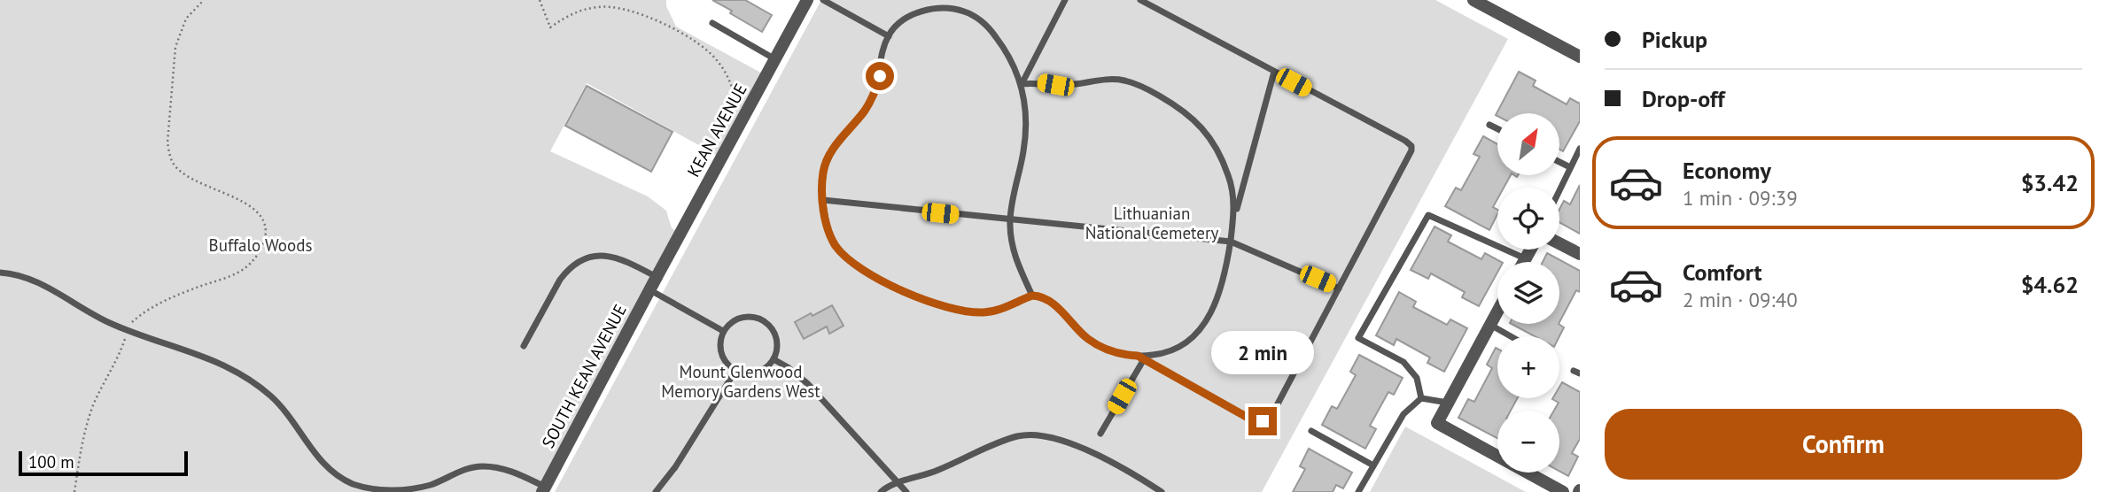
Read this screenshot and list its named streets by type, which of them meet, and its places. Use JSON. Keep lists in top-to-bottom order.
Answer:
{
  "streets": {
    "street": ["KEAN AVENUE", "SOUTH KEAN AVENUE"]
  },
  "crossings": [
    ["KEAN AVENUE", "SOUTH KEAN AVENUE"]
  ],
  "parks": ["Lithuanian National Cemetery", "Buffalo Woods", "Mount Glenwood Memory Gardens West"],
  "scale_bar": "100 m",
  "north": "top right",
  "page": {
    "banner": ["Pickup", "Drop-off"],
    "map_buttons": ["+", "−"],
    "list": [
      {
        "name": "Economy",
        "note": "1 min · 09:39",
        "value": "$3.42"
      },
      {
        "name": "Comfort",
        "note": "2 min · 09:40",
        "value": "$4.62"
      }
    ],
    "bubble": "2 min",
    "buttons": "Confirm",
    "scale": "100 m"
  }
}
